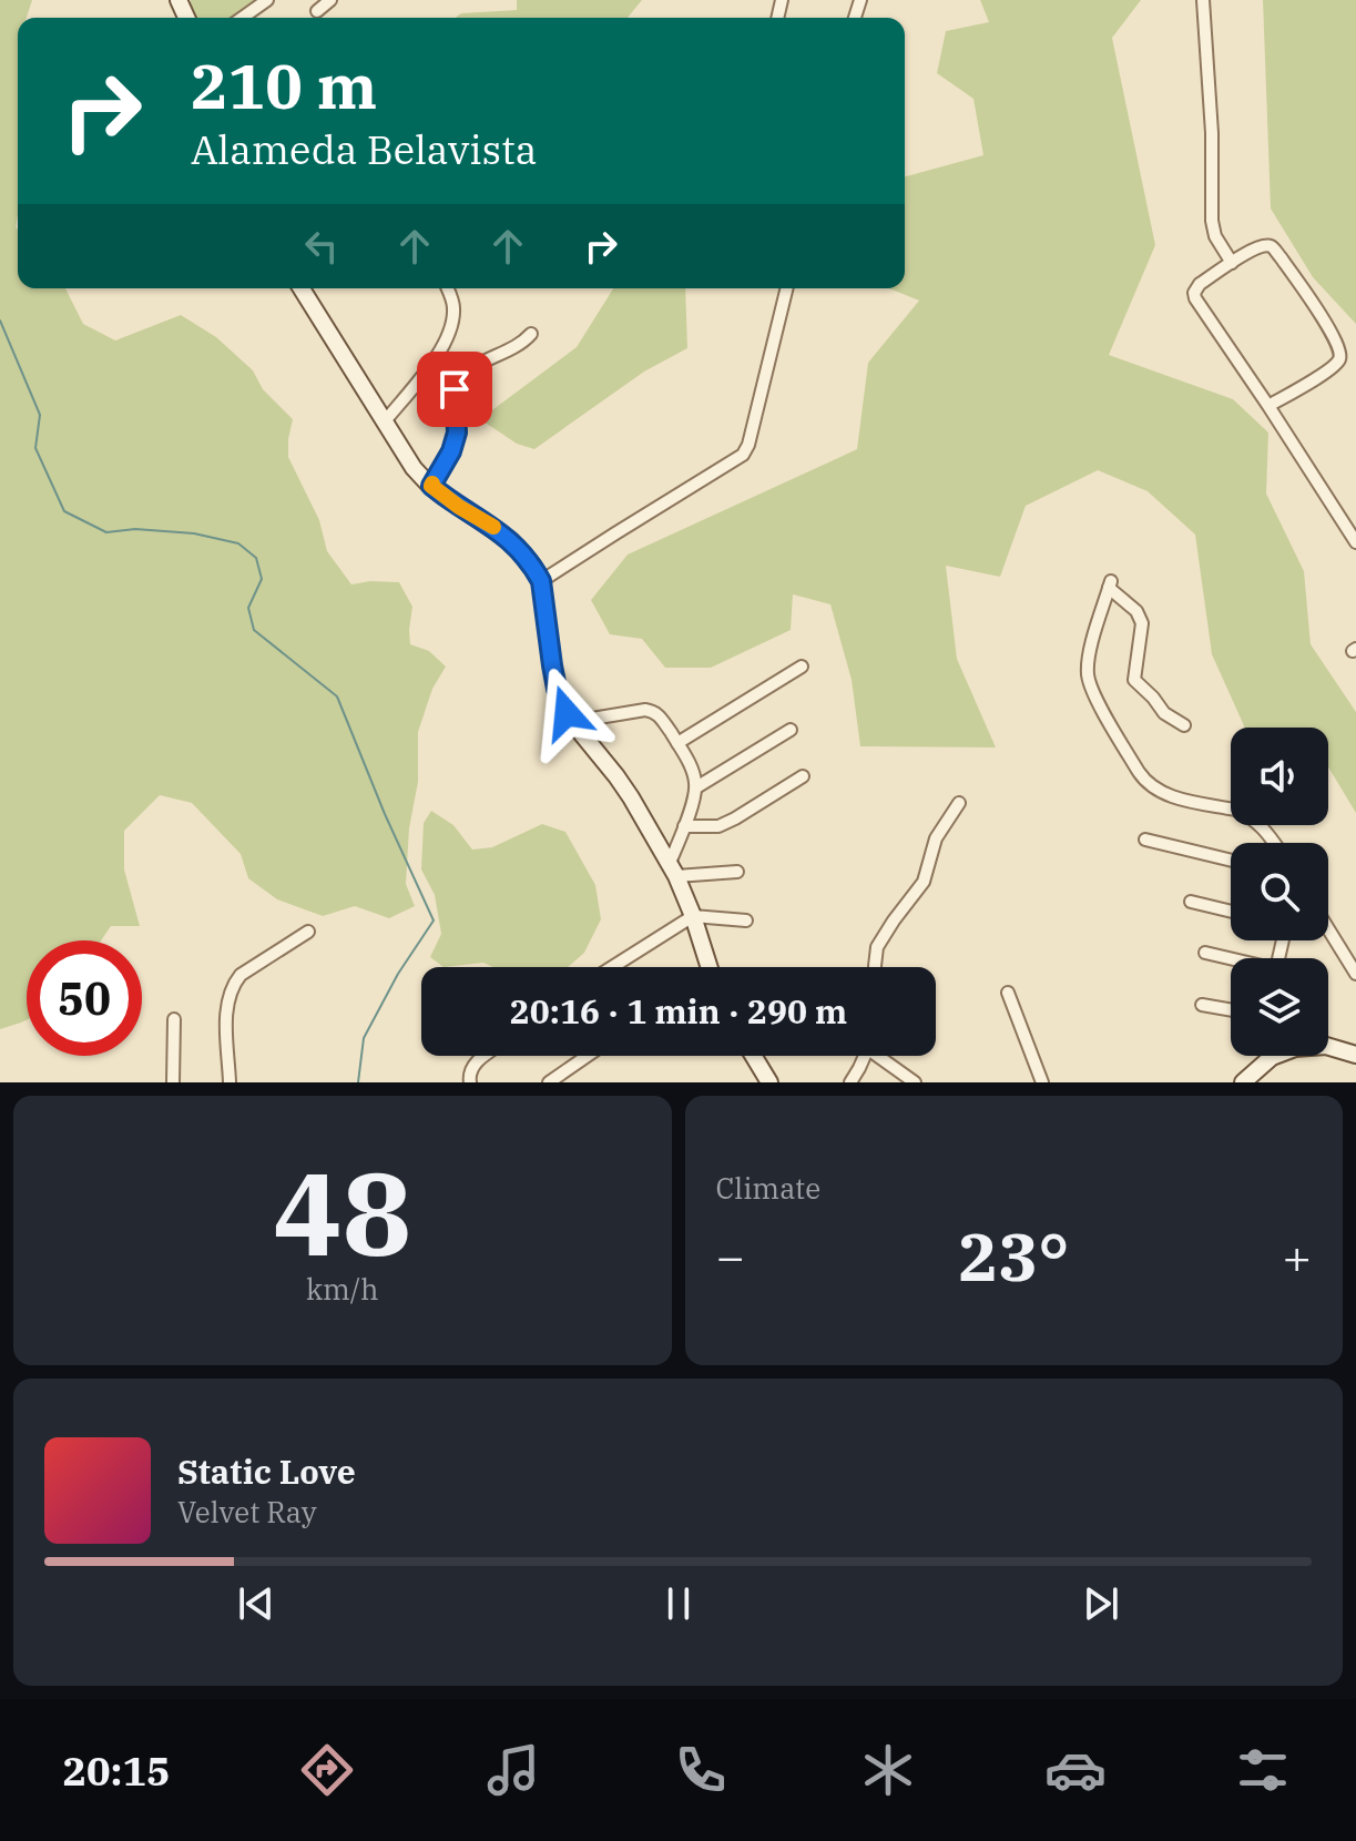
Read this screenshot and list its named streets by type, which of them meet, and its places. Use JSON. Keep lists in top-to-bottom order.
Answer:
{
  "page": {
    "turn": ["210 m", "Alameda Belavista"],
    "limit": "50",
    "trip": "20:16 · 1 min · 290 m",
    "tile": [
      ["48", "km/h"],
      "Climate"
    ],
    "heat": ["−", "23°", "+"],
    "song": ["Static Love", "Velvet Ray"],
    "tabs": "20:15"
  }
}
